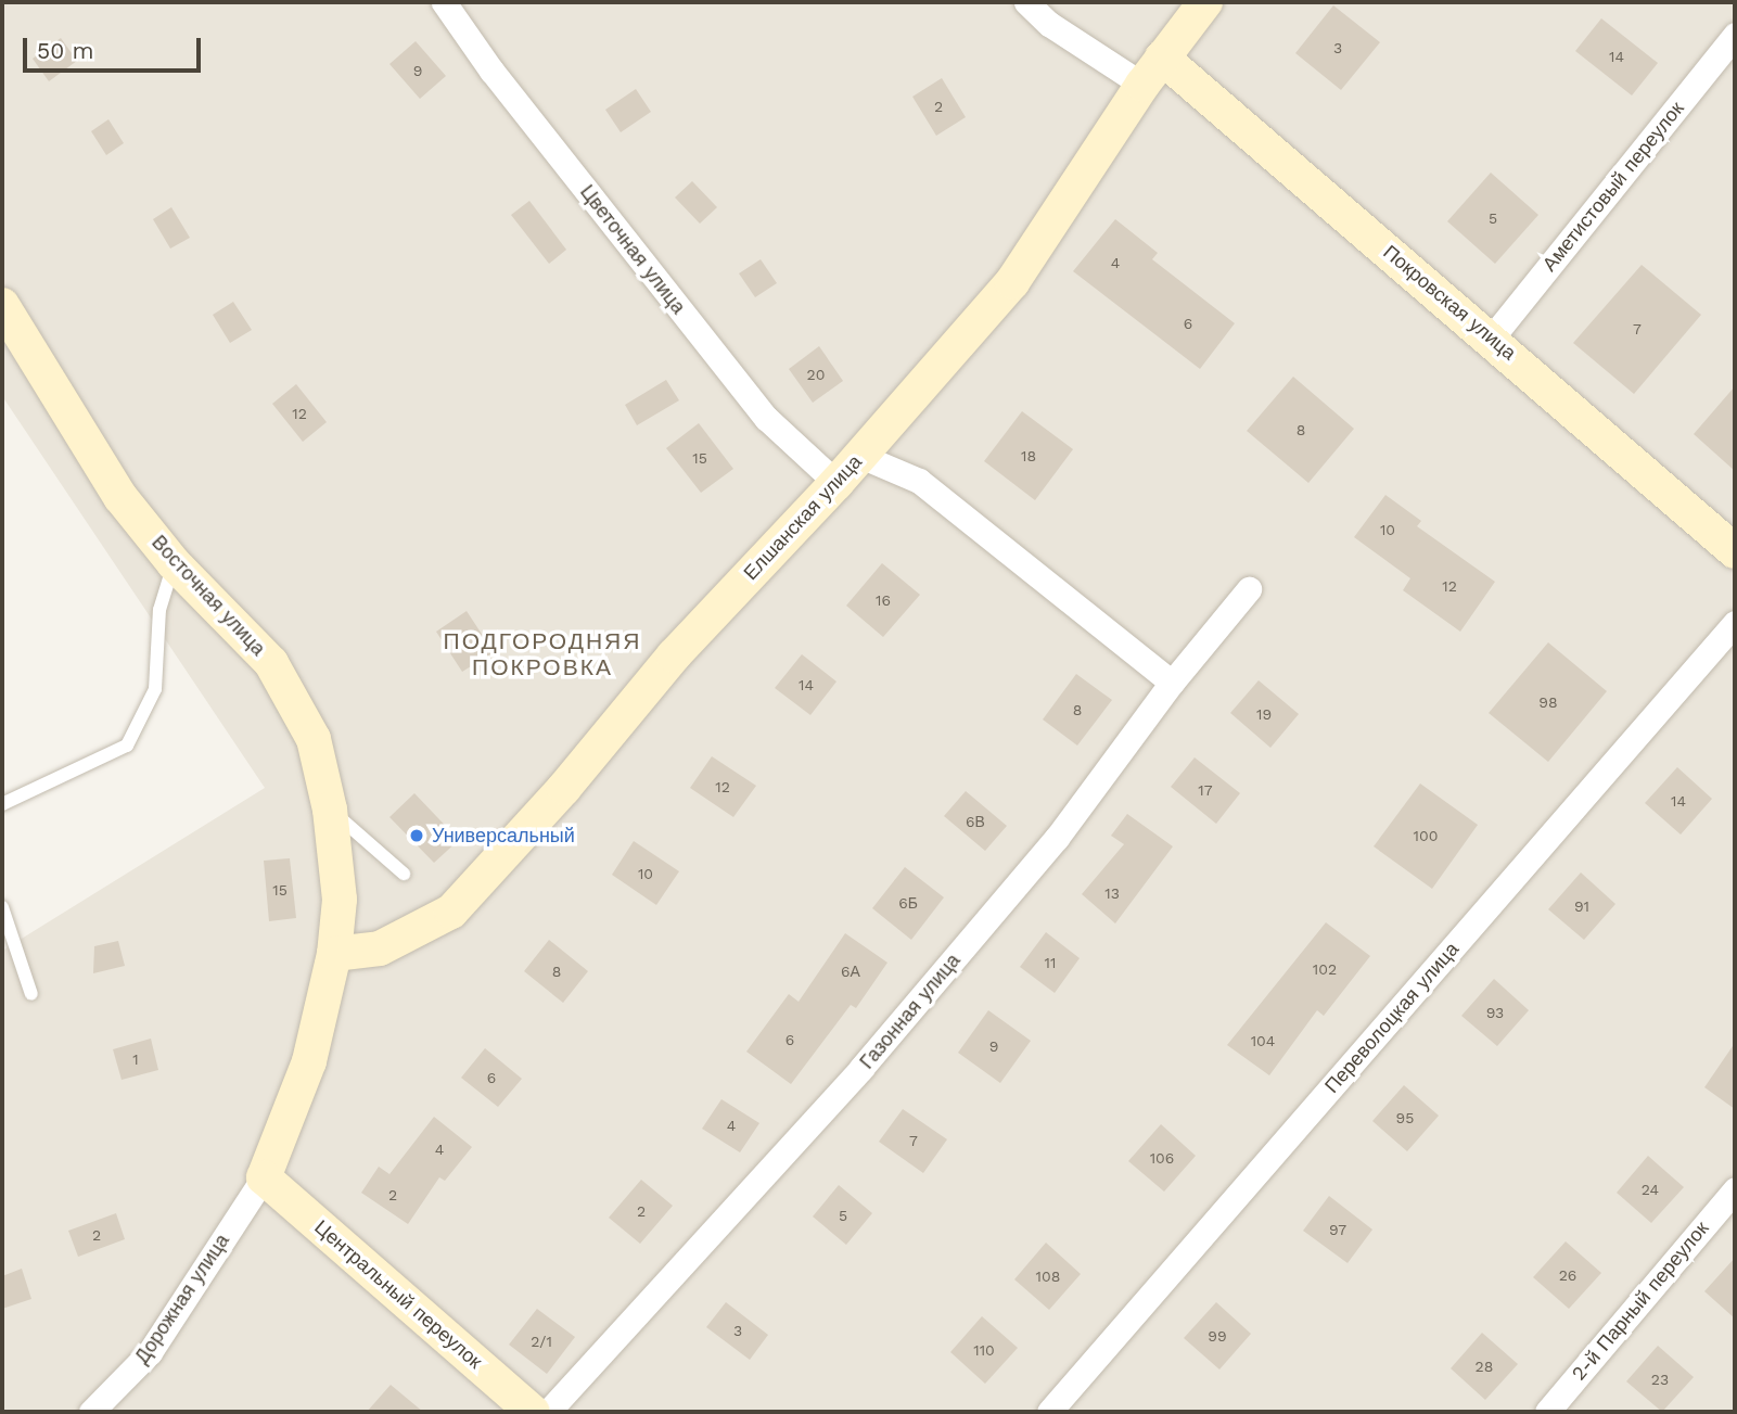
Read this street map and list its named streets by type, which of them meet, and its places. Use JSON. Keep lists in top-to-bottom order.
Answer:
{
  "streets": {
    "street": [
      "Аметистовый переулок",
      "Цветочная улица",
      "Покровская улица",
      "Елшанская улица",
      "Восточная улица",
      "Газонная улица",
      "Переволоцкая улица",
      "Центральный переулок",
      "Дорожная улица",
      "2-й Парный переулок"
    ]
  },
  "crossings": [
    ["Аметистовый переулок", "Покровская улица"],
    ["Цветочная улица", "Елшанская улица"],
    ["Покровская улица", "Елшанская улица"],
    ["Елшанская улица", "Восточная улица"],
    ["Восточная улица", "Центральный переулок"],
    ["Восточная улица", "Дорожная улица"],
    ["Центральный переулок", "Дорожная улица"]
  ],
  "districts": ["ПОДГОРОДНЯЯ ПОКРОВКА"],
  "places": ["Универсальный"],
  "house_numbers": [
    "3",
    "14",
    "9",
    "2",
    "5",
    "4",
    "6",
    "7",
    "20",
    "12",
    "8",
    "18",
    "15",
    "10",
    "12",
    "16",
    "14",
    "98",
    "8",
    "19",
    "12",
    "17",
    "14",
    "6В",
    "100",
    "10",
    "15",
    "13",
    "6Б",
    "91",
    "11",
    "102",
    "8",
    "6А",
    "93",
    "6",
    "104",
    "9",
    "1",
    "6",
    "95",
    "4",
    "7",
    "4",
    "106",
    "24",
    "2",
    "2",
    "5",
    "97",
    "2",
    "26",
    "108",
    "3",
    "99",
    "2/1",
    "110",
    "28",
    "23"
  ],
  "scale_bar": "50 m"
}
